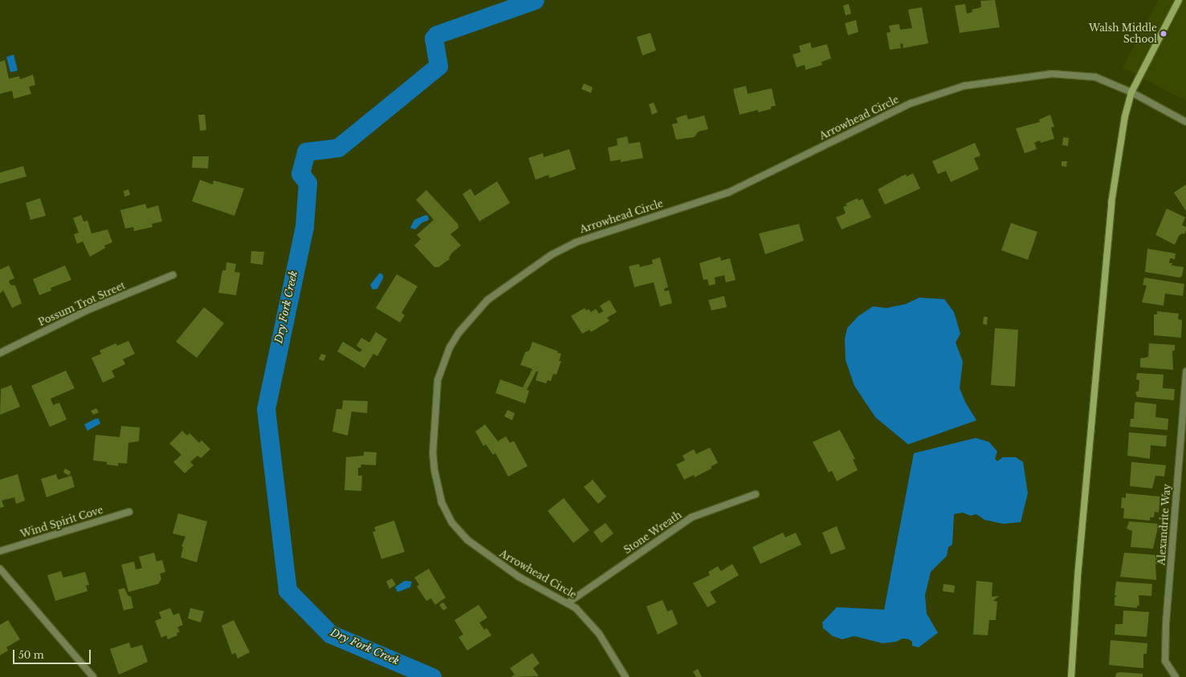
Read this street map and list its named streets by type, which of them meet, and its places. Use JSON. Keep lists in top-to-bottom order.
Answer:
{
  "streets": {
    "street": [
      "Arrowhead Circle",
      "Possum Trot Street",
      "Wind Spirit Cove",
      "Alexandrite Way",
      "Stone Wreath"
    ]
  },
  "crossings": [
    ["Arrowhead Circle", "Stone Wreath"]
  ],
  "water": ["Dry Fork Creek"],
  "places": ["Walsh Middle School"],
  "scale_bar": "50 m"
}
